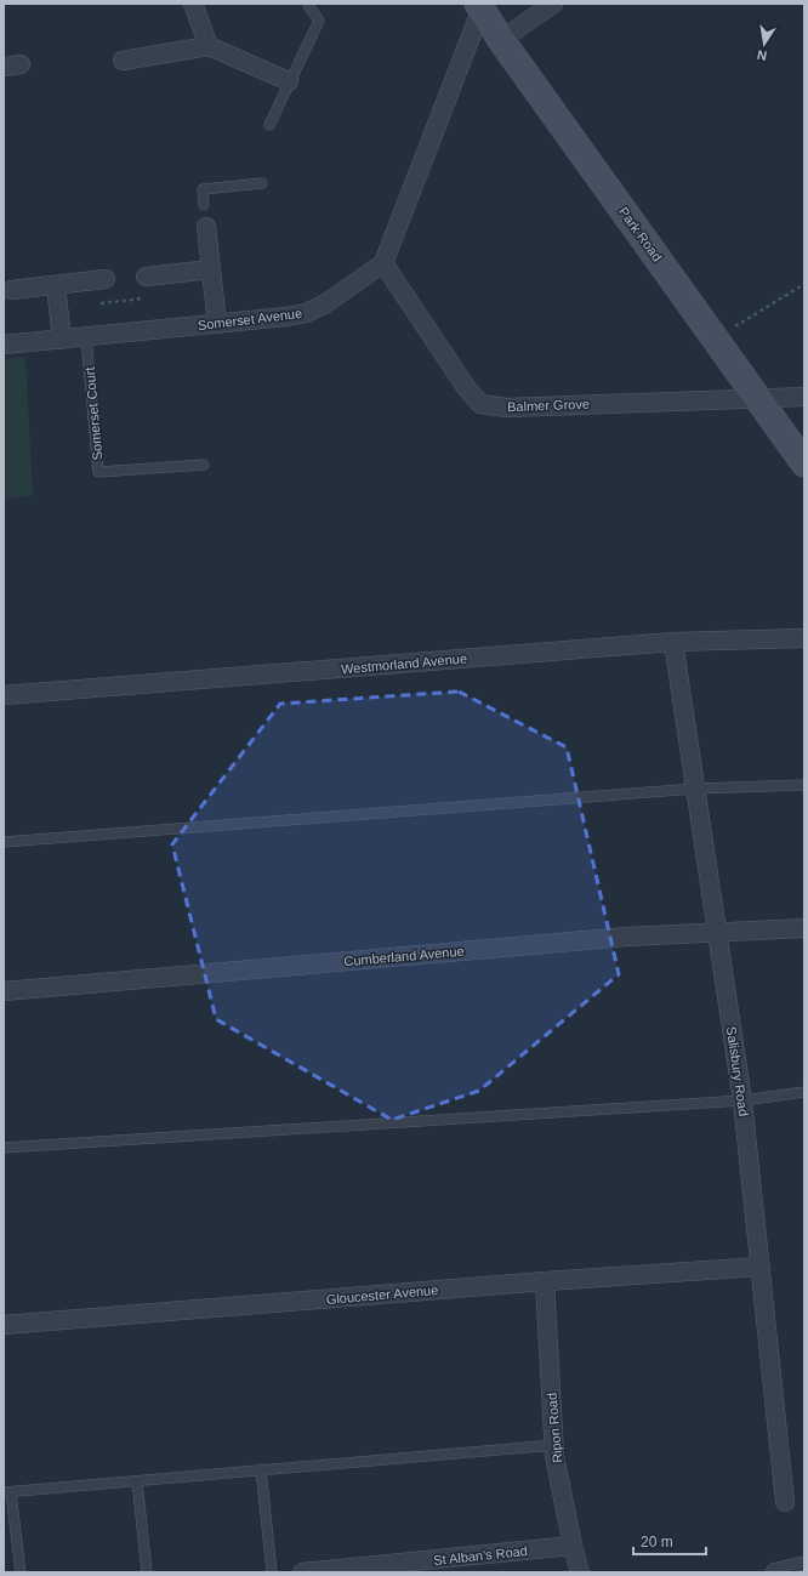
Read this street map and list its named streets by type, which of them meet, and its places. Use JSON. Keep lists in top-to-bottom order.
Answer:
{
  "streets": {
    "main road": ["Park Road"],
    "street": [
      "Somerset Avenue",
      "Balmer Grove",
      "Westmorland Avenue",
      "Cumberland Avenue",
      "Salisbury Road",
      "Gloucester Avenue",
      "Ripon Road",
      "St Alban's Road"
    ],
    "lane": ["Somerset Court"]
  },
  "crossings": [
    ["Park Road", "Balmer Grove"],
    ["Somerset Avenue", "Balmer Grove"],
    ["Somerset Avenue", "Somerset Court"],
    ["Westmorland Avenue", "Salisbury Road"],
    ["Cumberland Avenue", "Salisbury Road"],
    ["Salisbury Road", "Gloucester Avenue"],
    ["Gloucester Avenue", "Ripon Road"],
    ["Ripon Road", "St Alban's Road"]
  ],
  "scale_bar": "20 m",
  "north": "bottom"
}
